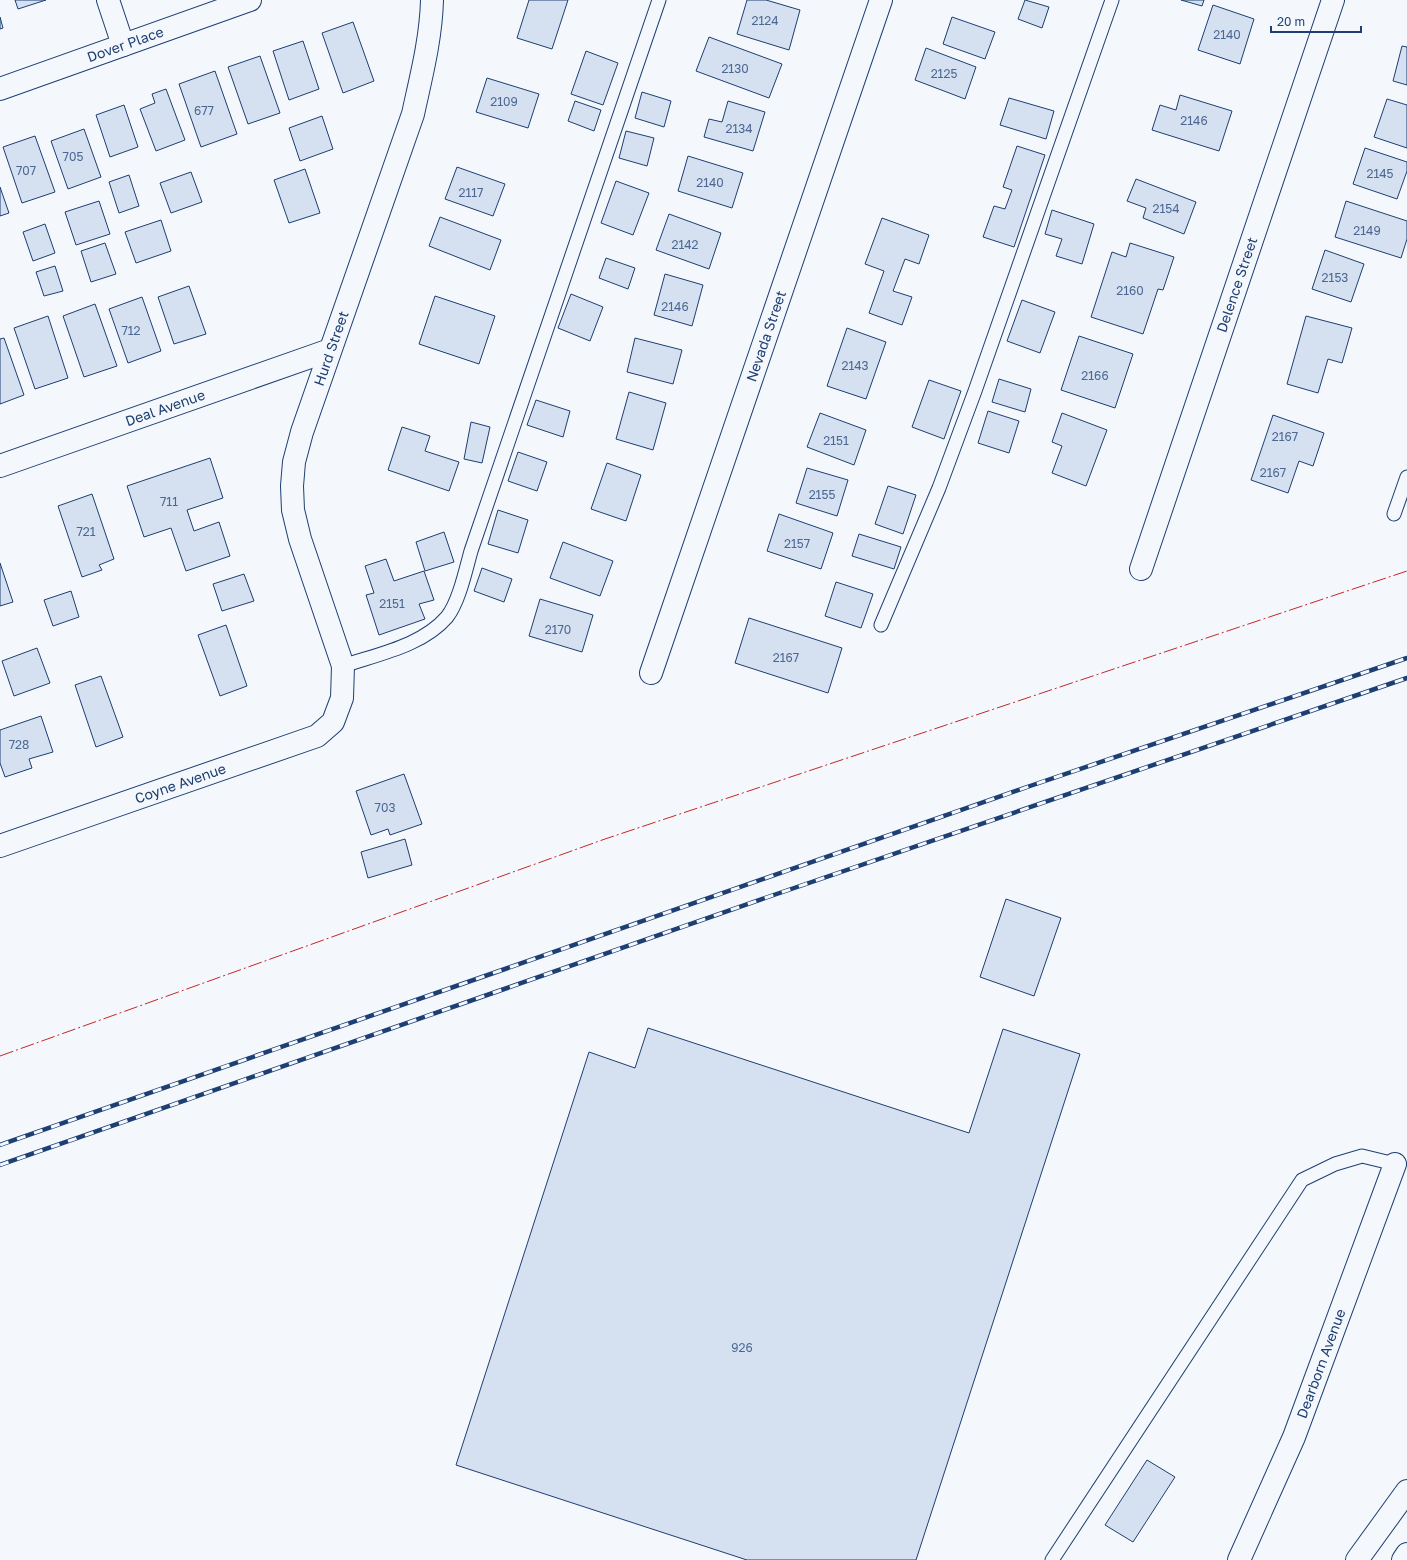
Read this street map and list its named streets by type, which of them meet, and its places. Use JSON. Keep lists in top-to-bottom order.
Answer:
{
  "streets": {
    "main road": [
      "Dover Place",
      "Delence Street",
      "Nevada Street",
      "Hurd Street",
      "Deal Avenue",
      "Coyne Avenue",
      "Dearborn Avenue"
    ]
  },
  "crossings": [
    ["Hurd Street", "Deal Avenue"],
    ["Hurd Street", "Coyne Avenue"]
  ],
  "house_numbers": [
    "2124",
    "2140",
    "2130",
    "2125",
    "2109",
    "677",
    "2146",
    "2134",
    "705",
    "707",
    "2145",
    "2140",
    "2117",
    "2154",
    "2149",
    "2142",
    "2153",
    "2160",
    "2146",
    "712",
    "2143",
    "2166",
    "2167",
    "2151",
    "2167",
    "2155",
    "711",
    "721",
    "2157",
    "2151",
    "2170",
    "2167",
    "728",
    "703",
    "926"
  ],
  "scale_bar": "20 m"
}
